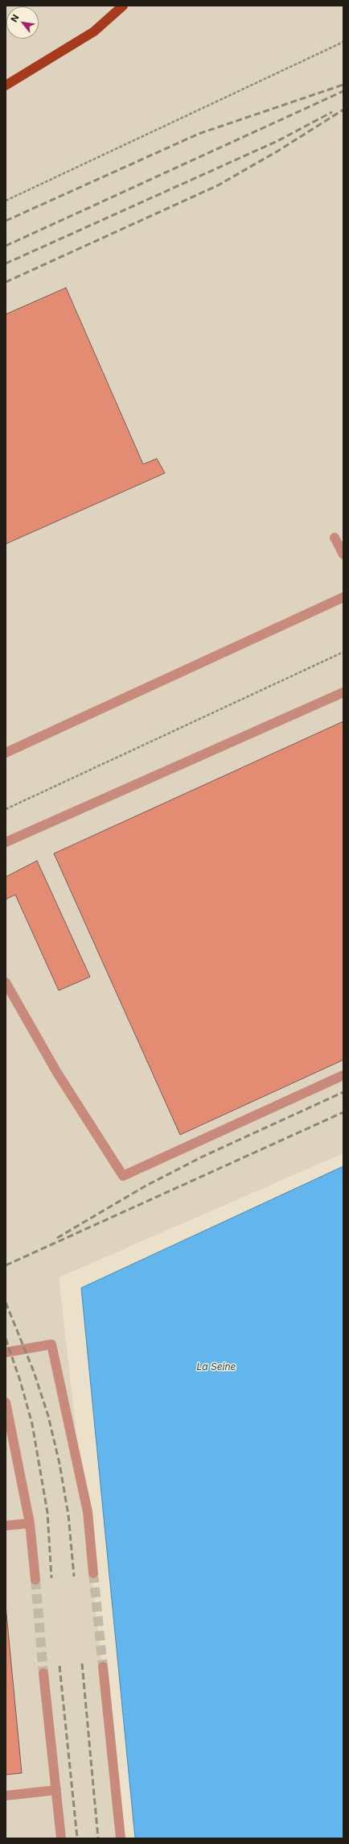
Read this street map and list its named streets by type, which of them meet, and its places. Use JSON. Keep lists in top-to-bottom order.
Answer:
{
  "water": ["La Seine"],
  "north": "top left"
}
